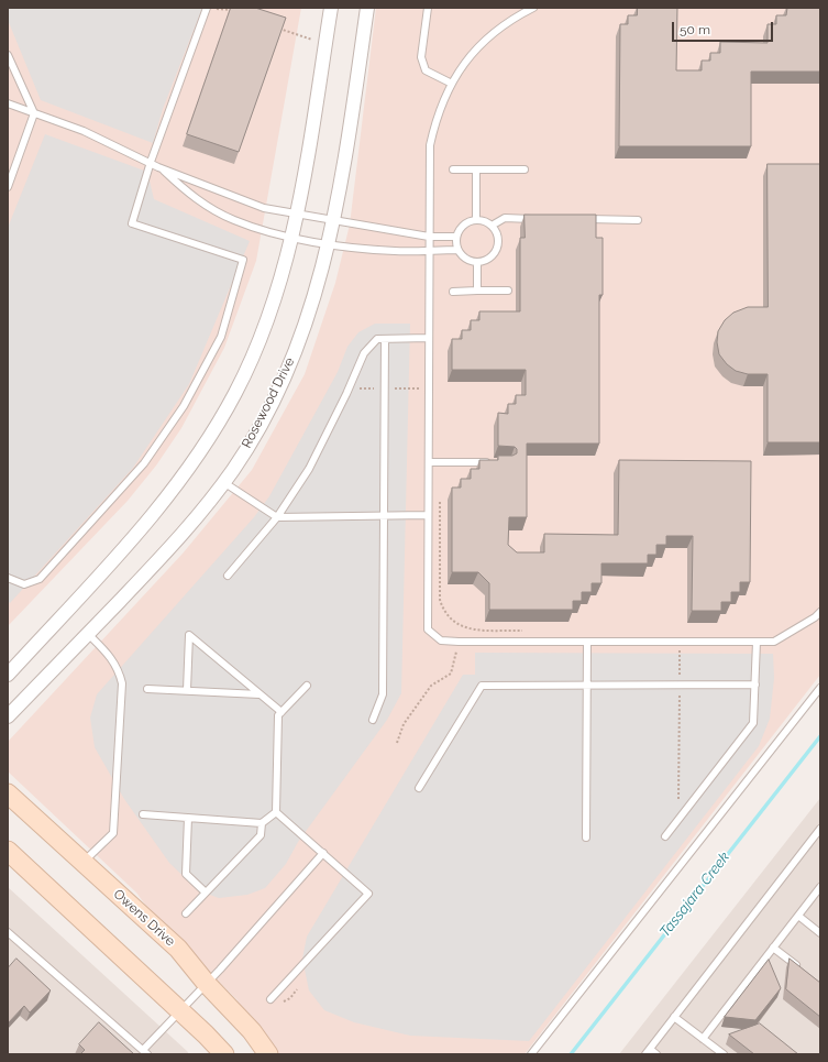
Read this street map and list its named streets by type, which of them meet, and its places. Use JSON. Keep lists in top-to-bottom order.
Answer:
{
  "streets": {
    "street": ["Rosewood Drive", "Owens Drive"]
  },
  "water": ["Tassajara Creek"],
  "scale_bar": "50 m"
}
